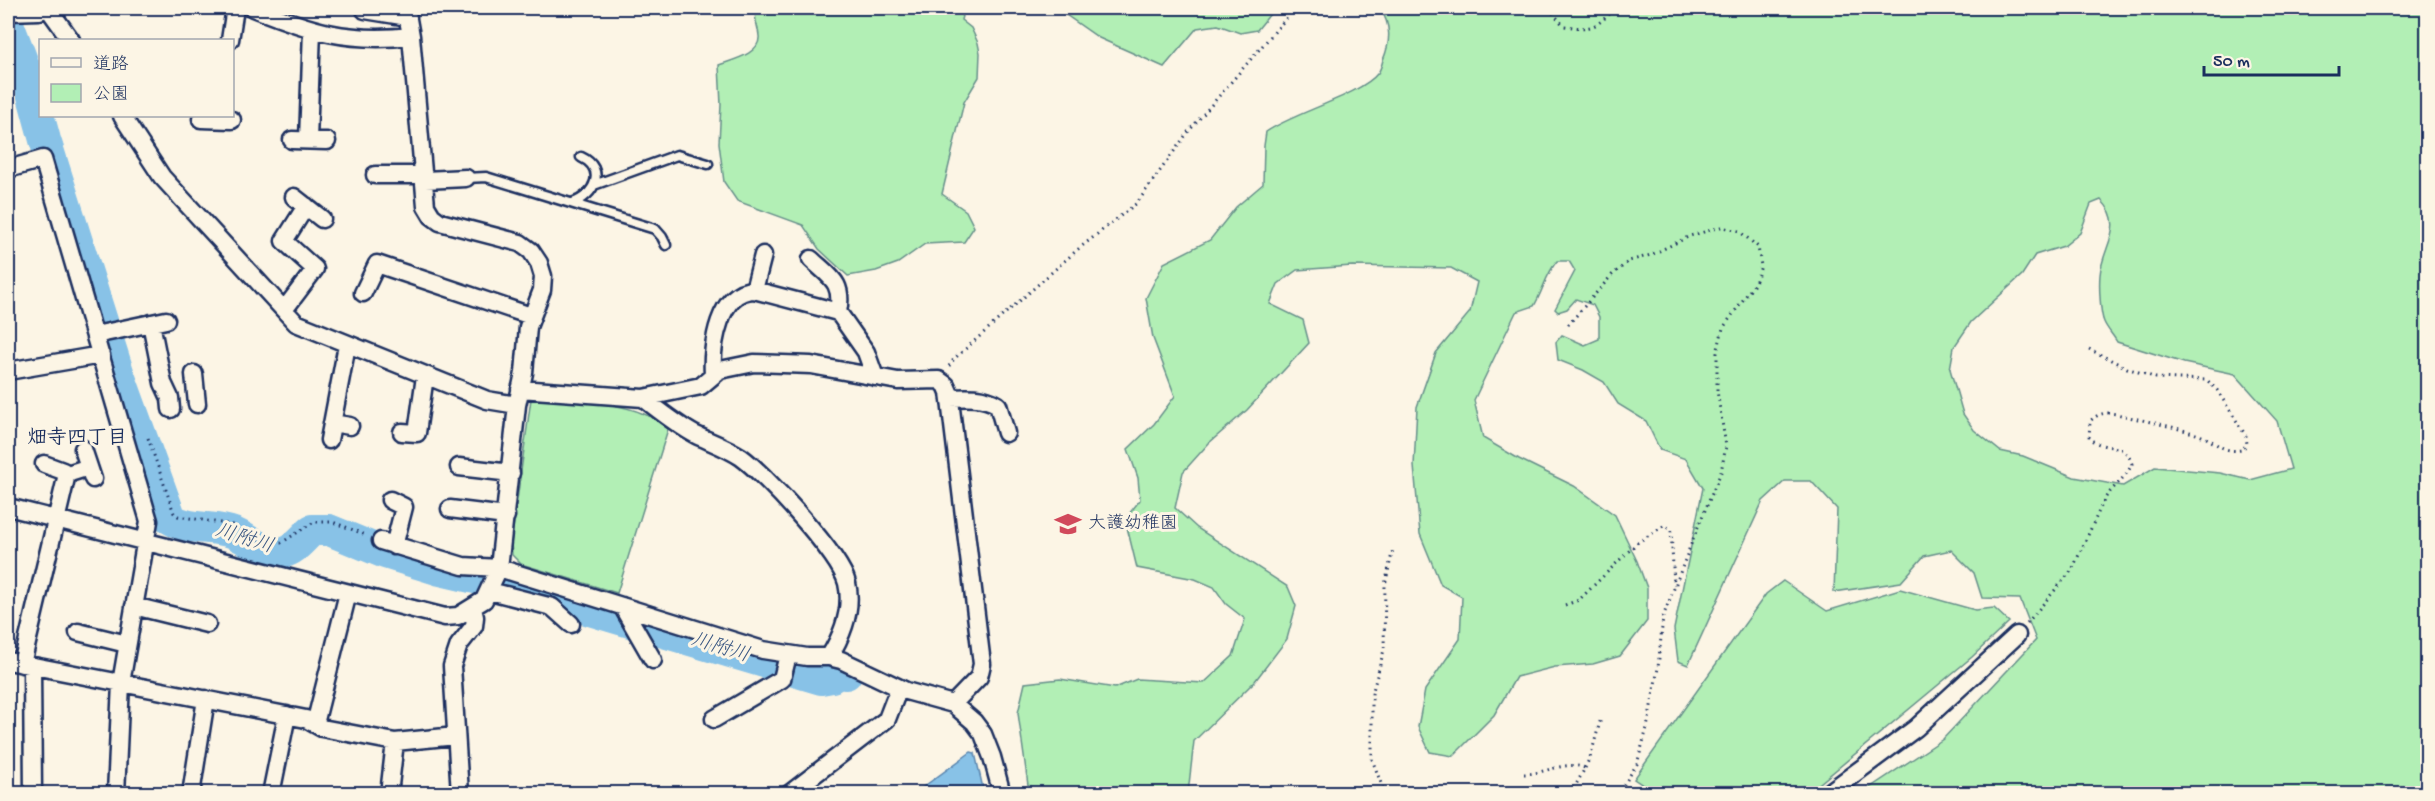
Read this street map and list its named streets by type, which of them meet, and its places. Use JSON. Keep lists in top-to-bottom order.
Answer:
{
  "districts": ["畑寺四丁目"],
  "water": ["川附川"],
  "places": {
    "school or university": ["大護幼稚園"]
  },
  "legend": ["道路", "公園"],
  "scale_bar": "50 m"
}
